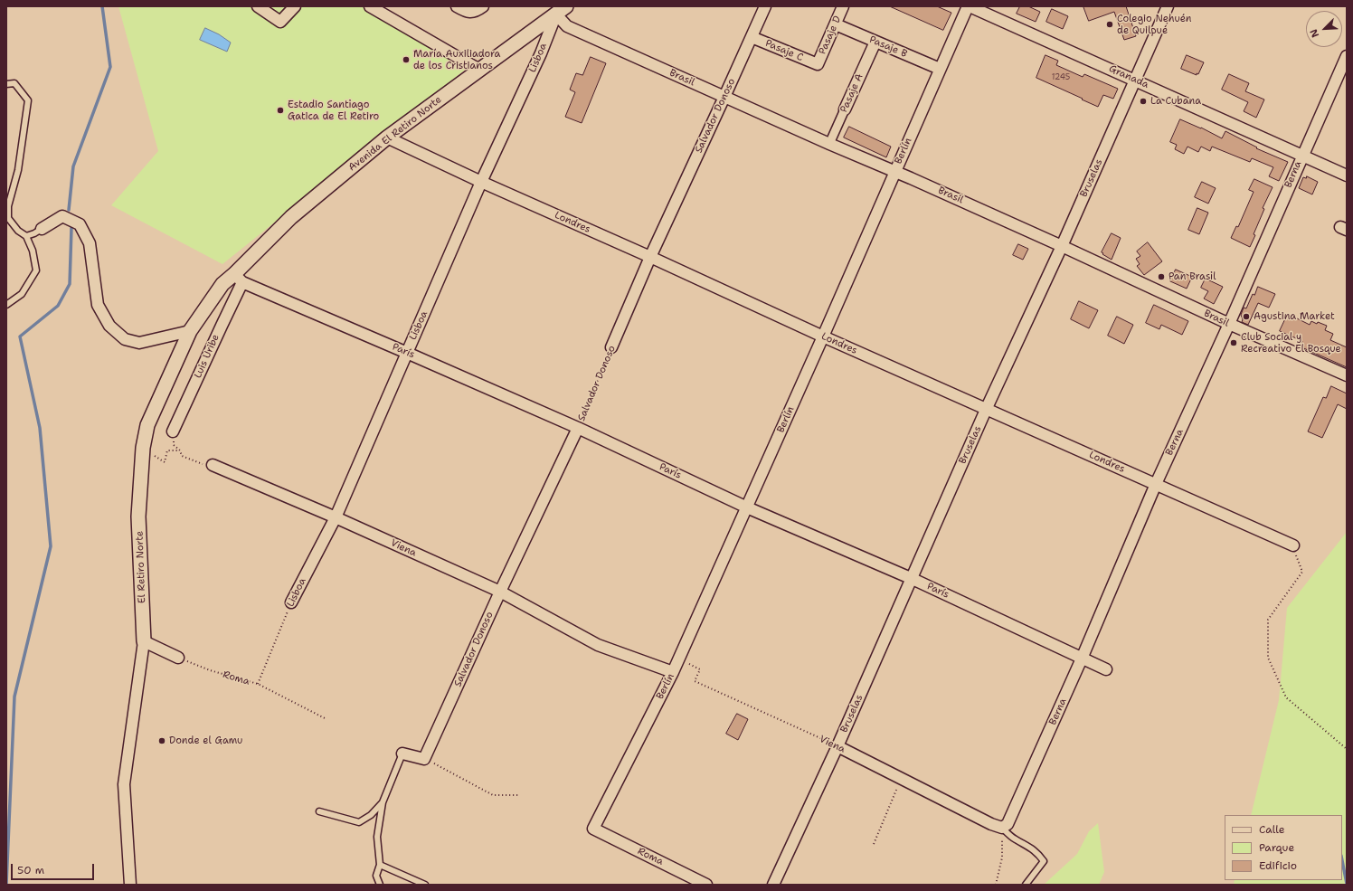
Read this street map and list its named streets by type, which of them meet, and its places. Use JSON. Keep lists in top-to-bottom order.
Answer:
{
  "streets": {
    "street": [
      "Pasaje D",
      "Pasaje B",
      "Pasaje C",
      "Lisboa",
      "Granada",
      "Brasil",
      "Pasaje A",
      "Salvador Donoso",
      "Avenida El Retiro Norte",
      "Berlín",
      "Berna",
      "Bruselas",
      "Londres",
      "París",
      "Luis Uribe",
      "Viena",
      "El Retiro Norte",
      "Roma"
    ]
  },
  "crossings": [
    ["Pasaje D", "Pasaje B"],
    ["Pasaje D", "Pasaje C"],
    ["Pasaje B", "Pasaje A"],
    ["Pasaje B", "Berlín"],
    ["Pasaje C", "Salvador Donoso"],
    ["Lisboa", "Brasil"],
    ["Lisboa", "Avenida El Retiro Norte"],
    ["Lisboa", "Londres"],
    ["Lisboa", "París"],
    ["Lisboa", "Viena"],
    ["Lisboa", "Roma"],
    ["Granada", "Berlín"],
    ["Granada", "Berna"],
    ["Granada", "Bruselas"],
    ["Brasil", "Pasaje A"],
    ["Brasil", "Salvador Donoso"],
    ["Brasil", "Avenida El Retiro Norte"],
    ["Brasil", "Berlín"],
    ["Brasil", "Berna"],
    ["Brasil", "Bruselas"],
    ["Salvador Donoso", "Londres"],
    ["Salvador Donoso", "París"],
    ["Salvador Donoso", "Viena"],
    ["Avenida El Retiro Norte", "Londres"],
    ["Avenida El Retiro Norte", "París"],
    ["Avenida El Retiro Norte", "Luis Uribe"],
    ["Avenida El Retiro Norte", "El Retiro Norte"],
    ["Berlín", "Londres"],
    ["Berlín", "París"],
    ["Berlín", "Viena"],
    ["Berlín", "Roma"],
    ["Berna", "Londres"],
    ["Berna", "París"],
    ["Berna", "Viena"],
    ["Bruselas", "Londres"],
    ["Bruselas", "París"],
    ["Bruselas", "Viena"],
    ["París", "Luis Uribe"],
    ["París", "El Retiro Norte"],
    ["Luis Uribe", "El Retiro Norte"]
  ],
  "places": [
    "Colegio Nehuén de Quilpué",
    "María Auxiliadora de los Cristianos",
    "La Cubana",
    "Estadio Santiago Gatica de El Retiro",
    "Pan Brasil",
    "Agustina Market",
    "Club Social y Recreativo El Bosque",
    "Donde el Gamu"
  ],
  "house_numbers": ["1245"],
  "legend": ["Calle", "Parque", "Edificio"],
  "scale_bar": "50 m",
  "north": "bottom left"
}
